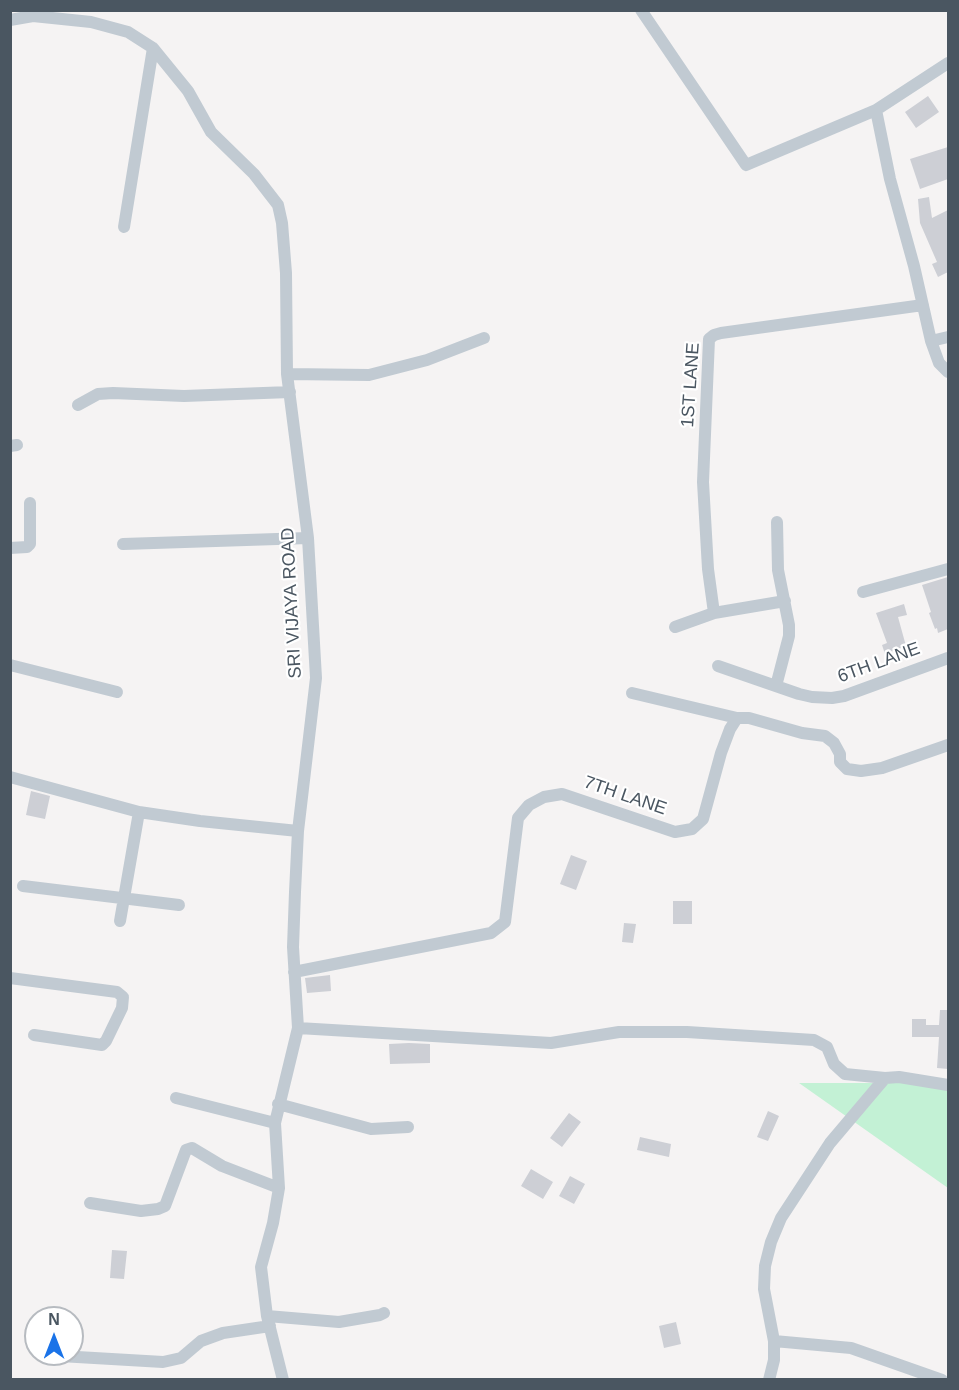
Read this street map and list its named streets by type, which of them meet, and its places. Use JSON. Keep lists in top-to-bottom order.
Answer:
{
  "streets": {
    "street": [
      "1ST LANE",
      "SRI VIJAYA ROAD",
      "6TH LANE",
      "7TH LANE"
    ]
  },
  "crossings": [
    ["SRI VIJAYA ROAD", "7TH LANE"]
  ],
  "north": "top"
}
